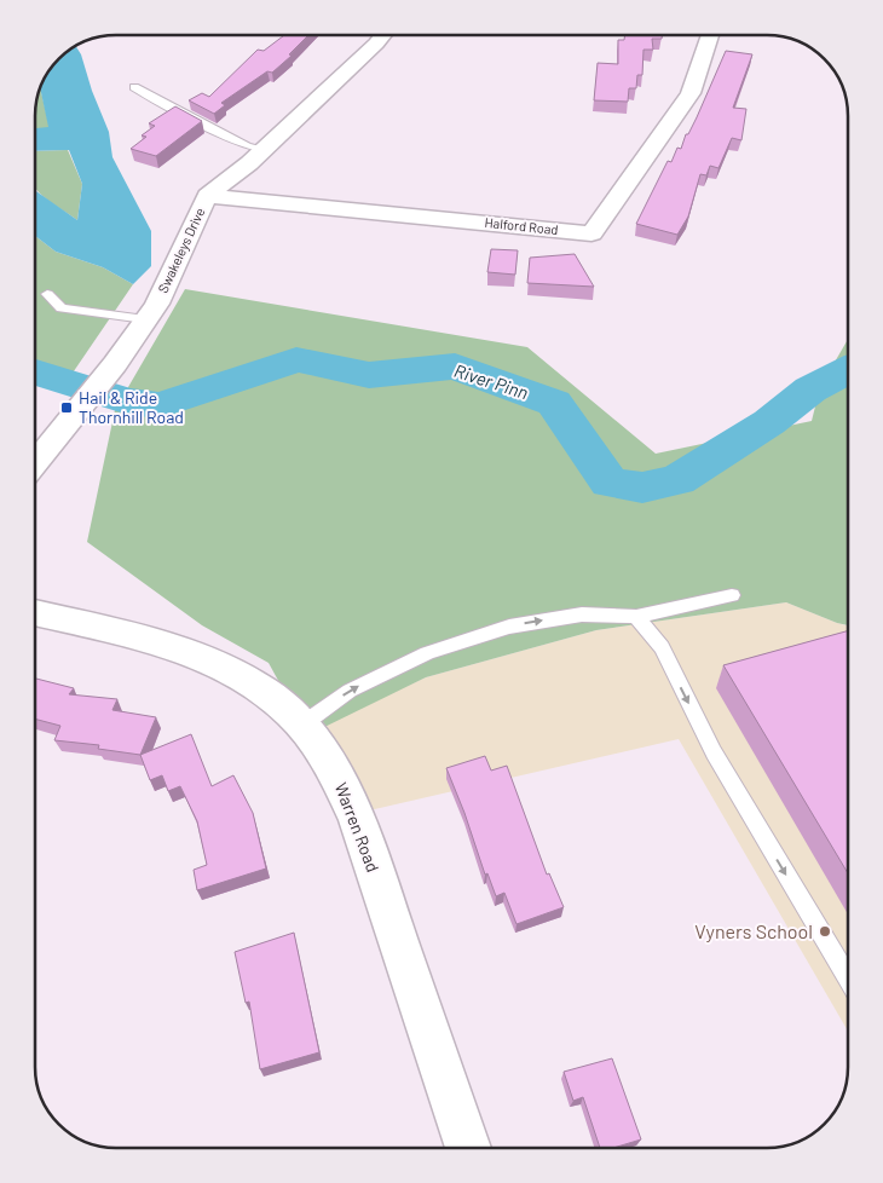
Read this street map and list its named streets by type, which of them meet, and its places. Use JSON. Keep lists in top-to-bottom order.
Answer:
{
  "streets": {
    "street": ["Halford Road", "Swakeleys Drive", "Warren Road"]
  },
  "crossings": [
    ["Halford Road", "Swakeleys Drive"]
  ],
  "water": ["River Pinn"],
  "places": {
    "transit": ["Hail & Ride Thornhill Road"],
    "other": ["Vyners School"]
  }
}
